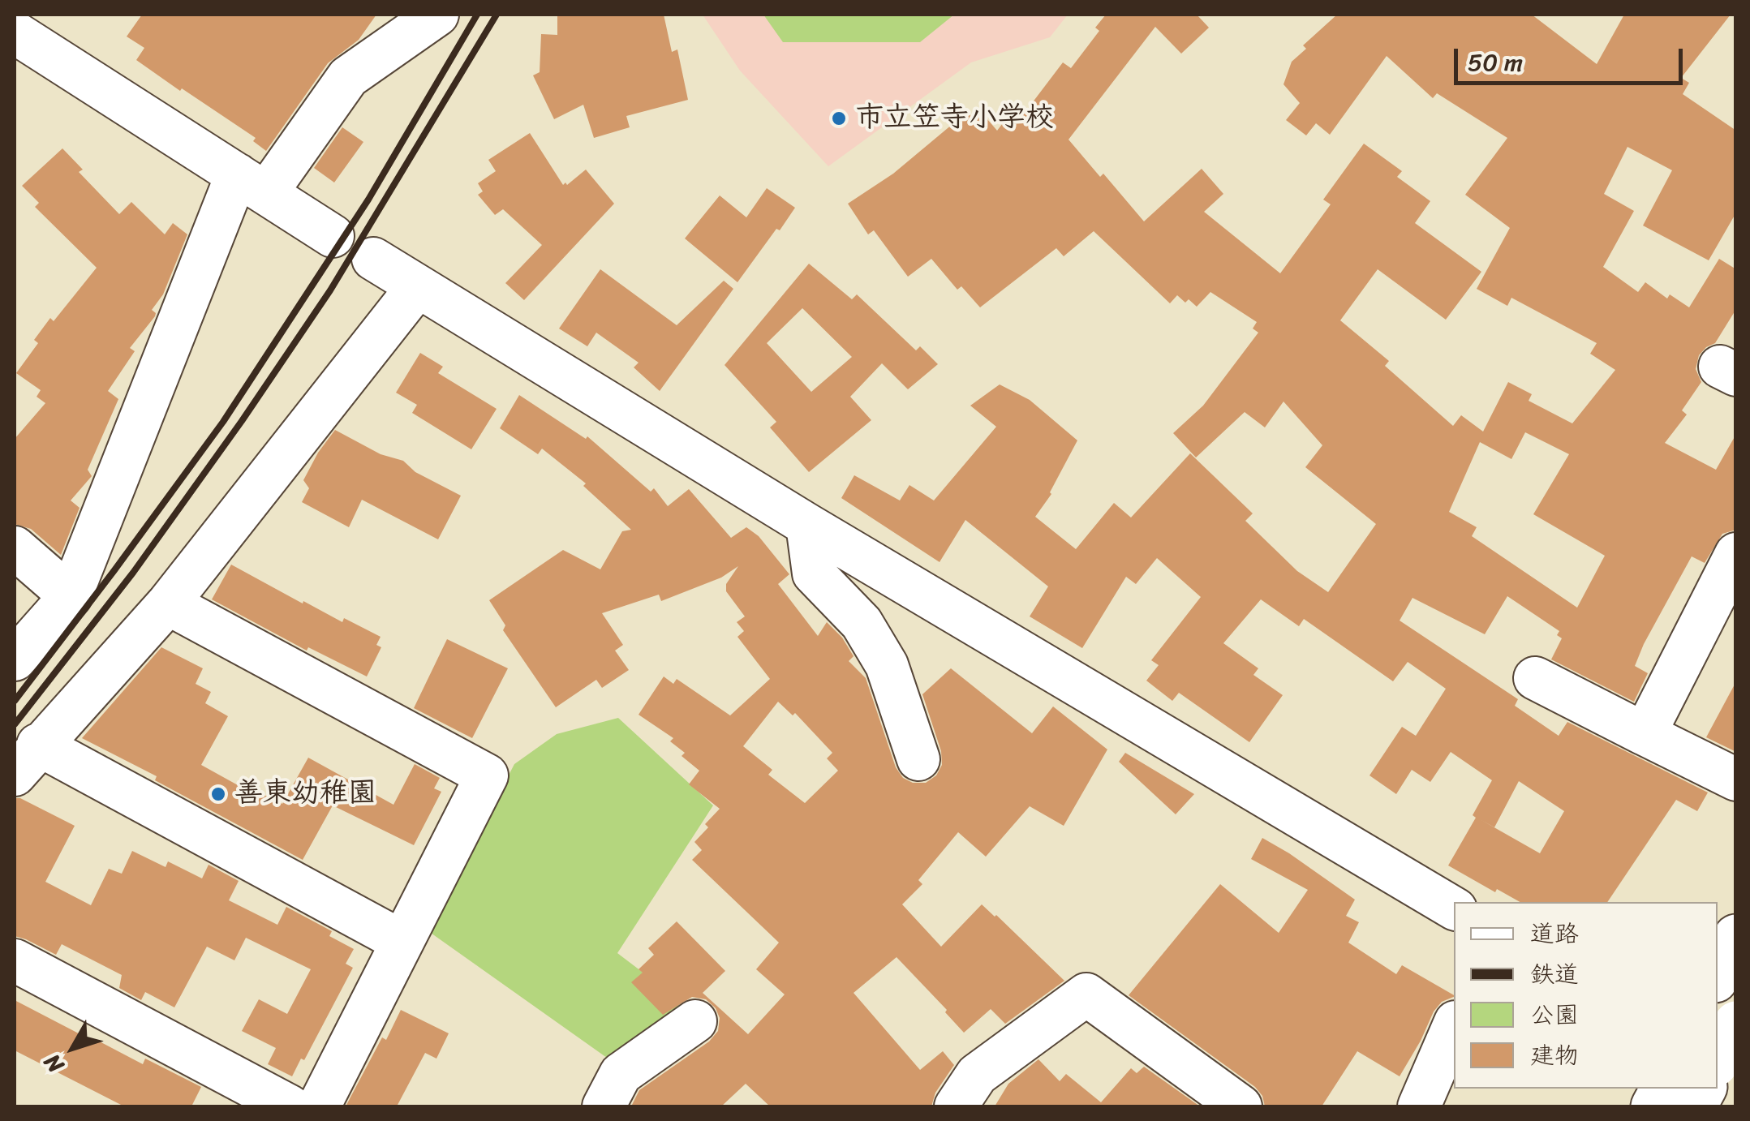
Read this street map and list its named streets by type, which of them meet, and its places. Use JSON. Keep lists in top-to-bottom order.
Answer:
{
  "places": ["市立笠寺小学校", "善東幼稚園"],
  "legend": [
    "道路",
    "鉄道",
    "公園",
    "建物"
  ],
  "scale_bar": "50 m",
  "north": "bottom left"
}
